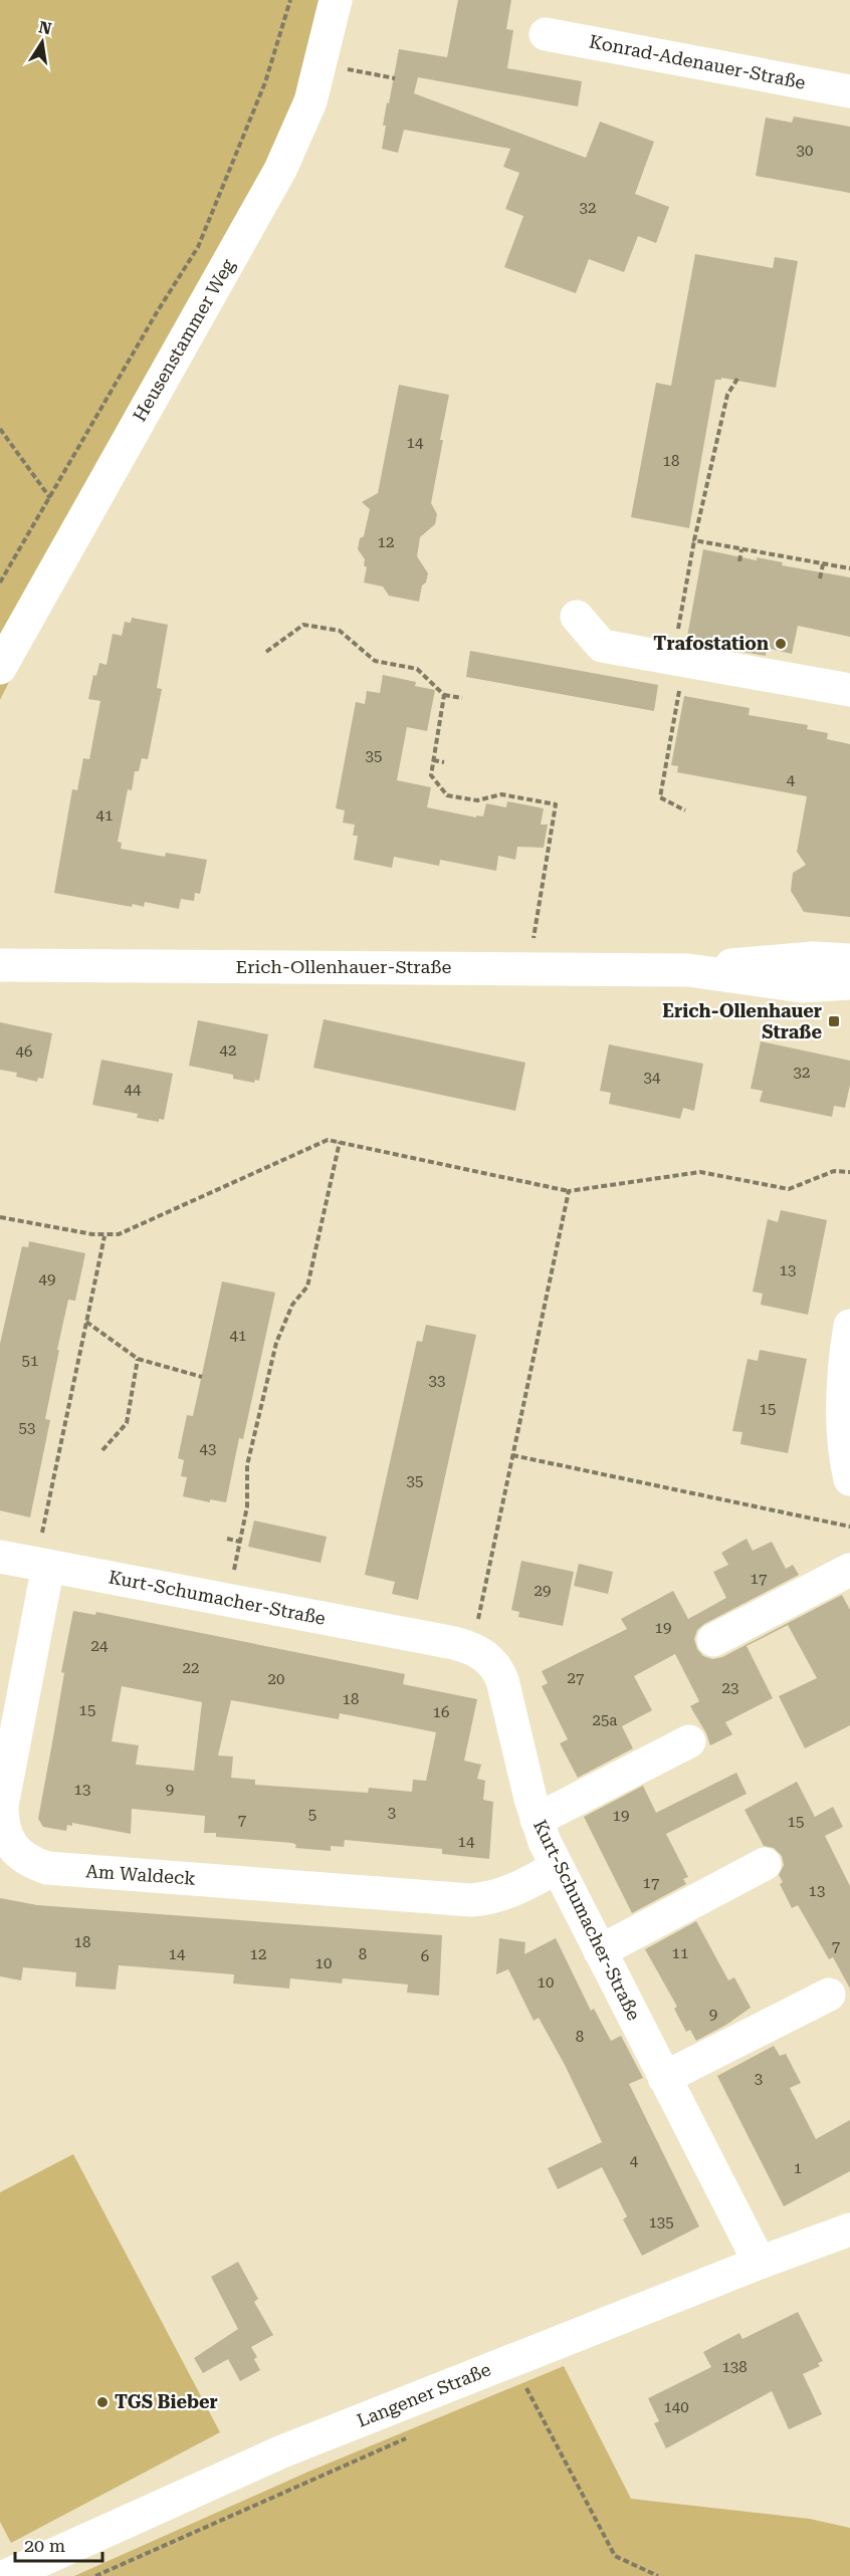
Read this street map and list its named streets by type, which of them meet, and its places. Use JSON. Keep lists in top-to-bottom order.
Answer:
{
  "streets": {
    "street": [
      "Konrad-Adenauer-Straße",
      "Heusenstammer Weg",
      "Erich-Ollenhauer-Straße",
      "Kurt-Schumacher-Straße",
      "Am Waldeck",
      "Langener Straße"
    ]
  },
  "crossings": [
    ["Kurt-Schumacher-Straße", "Am Waldeck"],
    ["Kurt-Schumacher-Straße", "Langener Straße"]
  ],
  "places": {
    "other": ["Trafostation", "TGS Bieber"],
    "transit": ["Erich-Ollenhauer Straße"]
  },
  "house_numbers": [
    "30",
    "32",
    "14",
    "18",
    "12",
    "35",
    "4",
    "41",
    "42",
    "46",
    "32",
    "34",
    "44",
    "13",
    "49",
    "41",
    "51",
    "33",
    "15",
    "53",
    "43",
    "35",
    "17",
    "29",
    "19",
    "24",
    "22",
    "27",
    "20",
    "23",
    "18",
    "15",
    "16",
    "25a",
    "13",
    "9",
    "3",
    "5",
    "19",
    "7",
    "15",
    "14",
    "17",
    "13",
    "18",
    "7",
    "11",
    "14",
    "12",
    "8",
    "6",
    "10",
    "10",
    "9",
    "8",
    "3",
    "4",
    "1",
    "135",
    "138",
    "140"
  ],
  "scale_bar": "20 m",
  "north": "top"
}
